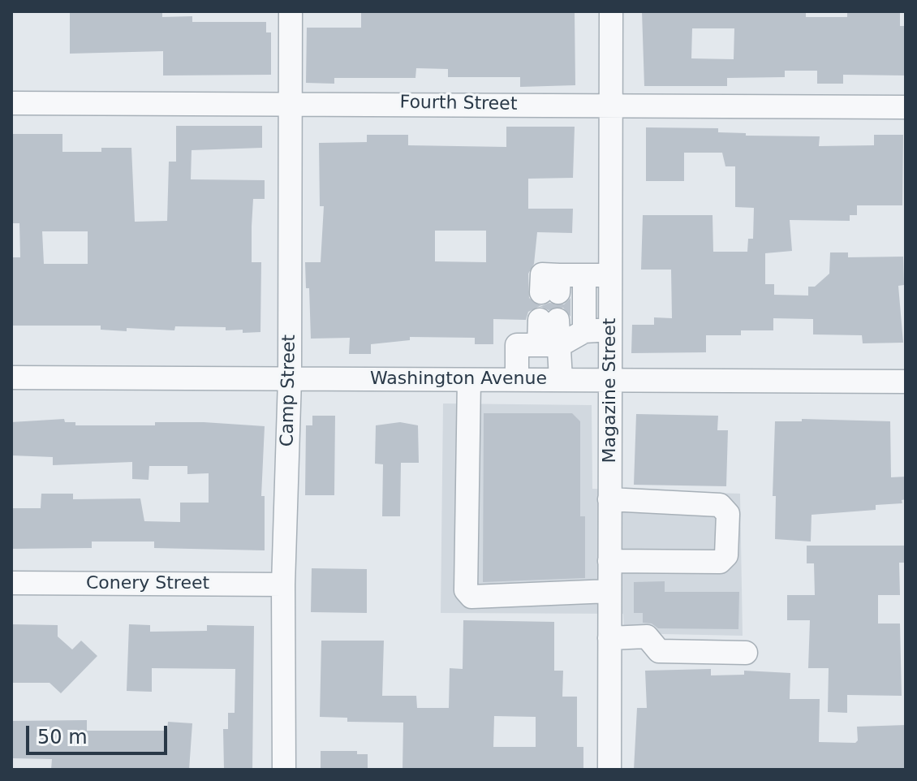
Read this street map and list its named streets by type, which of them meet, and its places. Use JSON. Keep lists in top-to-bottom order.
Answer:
{
  "streets": {
    "street": [
      "Fourth Street",
      "Washington Avenue",
      "Camp Street",
      "Magazine Street",
      "Conery Street"
    ]
  },
  "crossings": [
    ["Fourth Street", "Camp Street"],
    ["Fourth Street", "Magazine Street"],
    ["Washington Avenue", "Camp Street"],
    ["Washington Avenue", "Magazine Street"],
    ["Camp Street", "Conery Street"]
  ],
  "scale_bar": "50 m"
}
